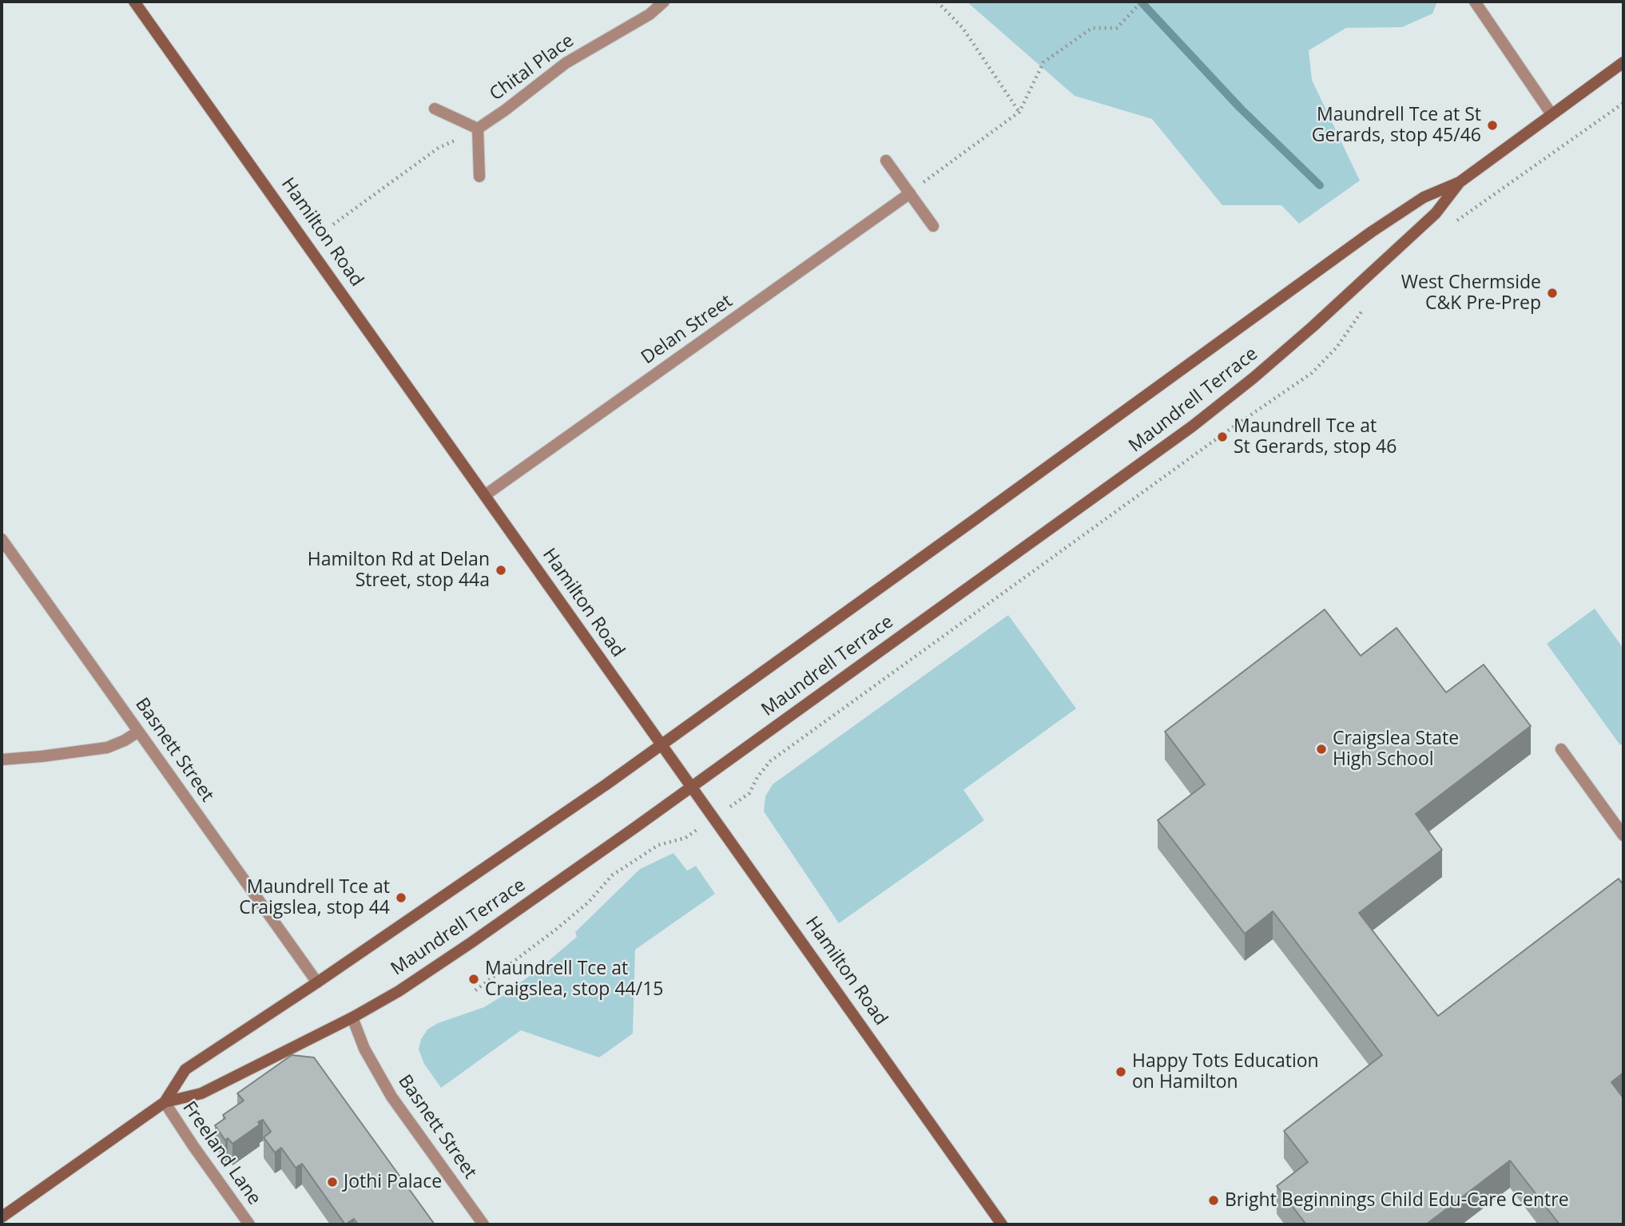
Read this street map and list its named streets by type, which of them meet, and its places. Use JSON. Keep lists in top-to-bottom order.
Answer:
{
  "streets": {
    "main road": ["Hamilton Road", "Maundrell Terrace"],
    "street": [
      "Chital Place",
      "Delan Street",
      "Basnett Street",
      "Freeland Lane"
    ]
  },
  "crossings": [
    ["Hamilton Road", "Delan Street"],
    ["Hamilton Road", "Maundrell Terrace"],
    ["Maundrell Terrace", "Basnett Street"],
    ["Maundrell Terrace", "Freeland Lane"]
  ],
  "places": [
    "Maundrell Tce at St Gerards, stop 45/46",
    "West Chermside C&K Pre-Prep",
    "Maundrell Tce at St Gerards, stop 46",
    "Hamilton Rd at Delan Street, stop 44a",
    "Craigslea State High School",
    "Maundrell Tce at Craigslea, stop 44",
    "Maundrell Tce at Craigslea, stop 44/15",
    "Happy Tots Education on Hamilton",
    "Jothi Palace",
    "Bright Beginnings Child Edu-Care Centre"
  ]
}
